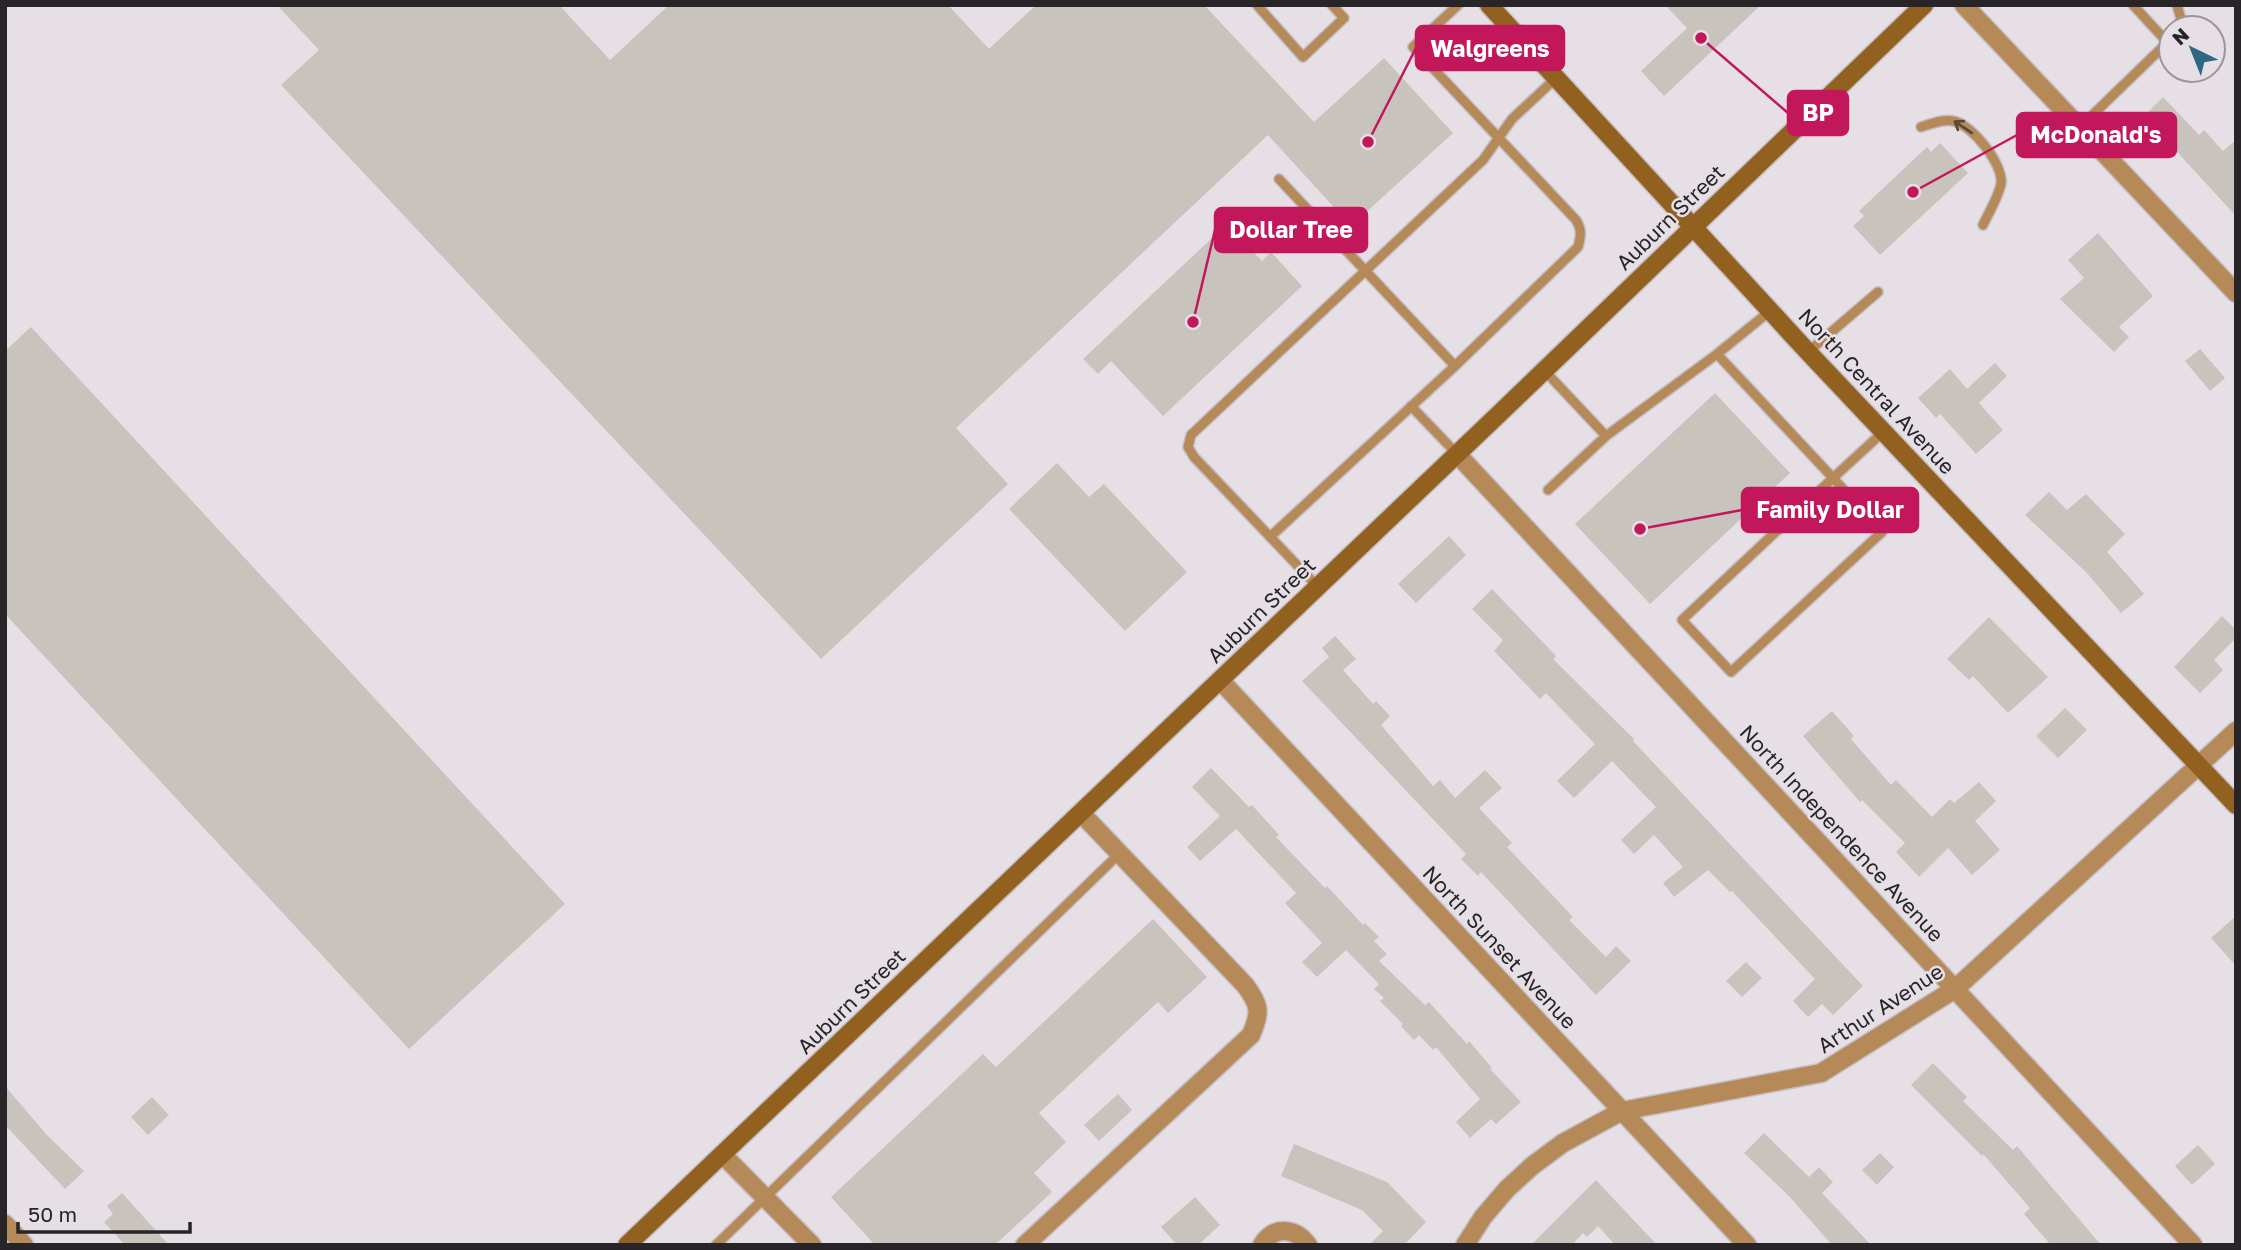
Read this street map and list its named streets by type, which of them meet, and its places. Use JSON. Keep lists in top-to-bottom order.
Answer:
{
  "streets": {
    "main road": ["Auburn Street", "North Central Avenue"],
    "street": ["North Independence Avenue", "North Sunset Avenue", "Arthur Avenue"]
  },
  "crossings": [
    ["Auburn Street", "North Central Avenue"],
    ["Auburn Street", "North Independence Avenue"],
    ["Auburn Street", "North Sunset Avenue"],
    ["North Central Avenue", "Arthur Avenue"],
    ["North Independence Avenue", "Arthur Avenue"],
    ["North Sunset Avenue", "Arthur Avenue"]
  ],
  "places": [
    "BP",
    "Walgreens",
    "McDonald's",
    "Dollar Tree",
    "Family Dollar"
  ],
  "scale_bar": "50 m",
  "north": "top left"
}
